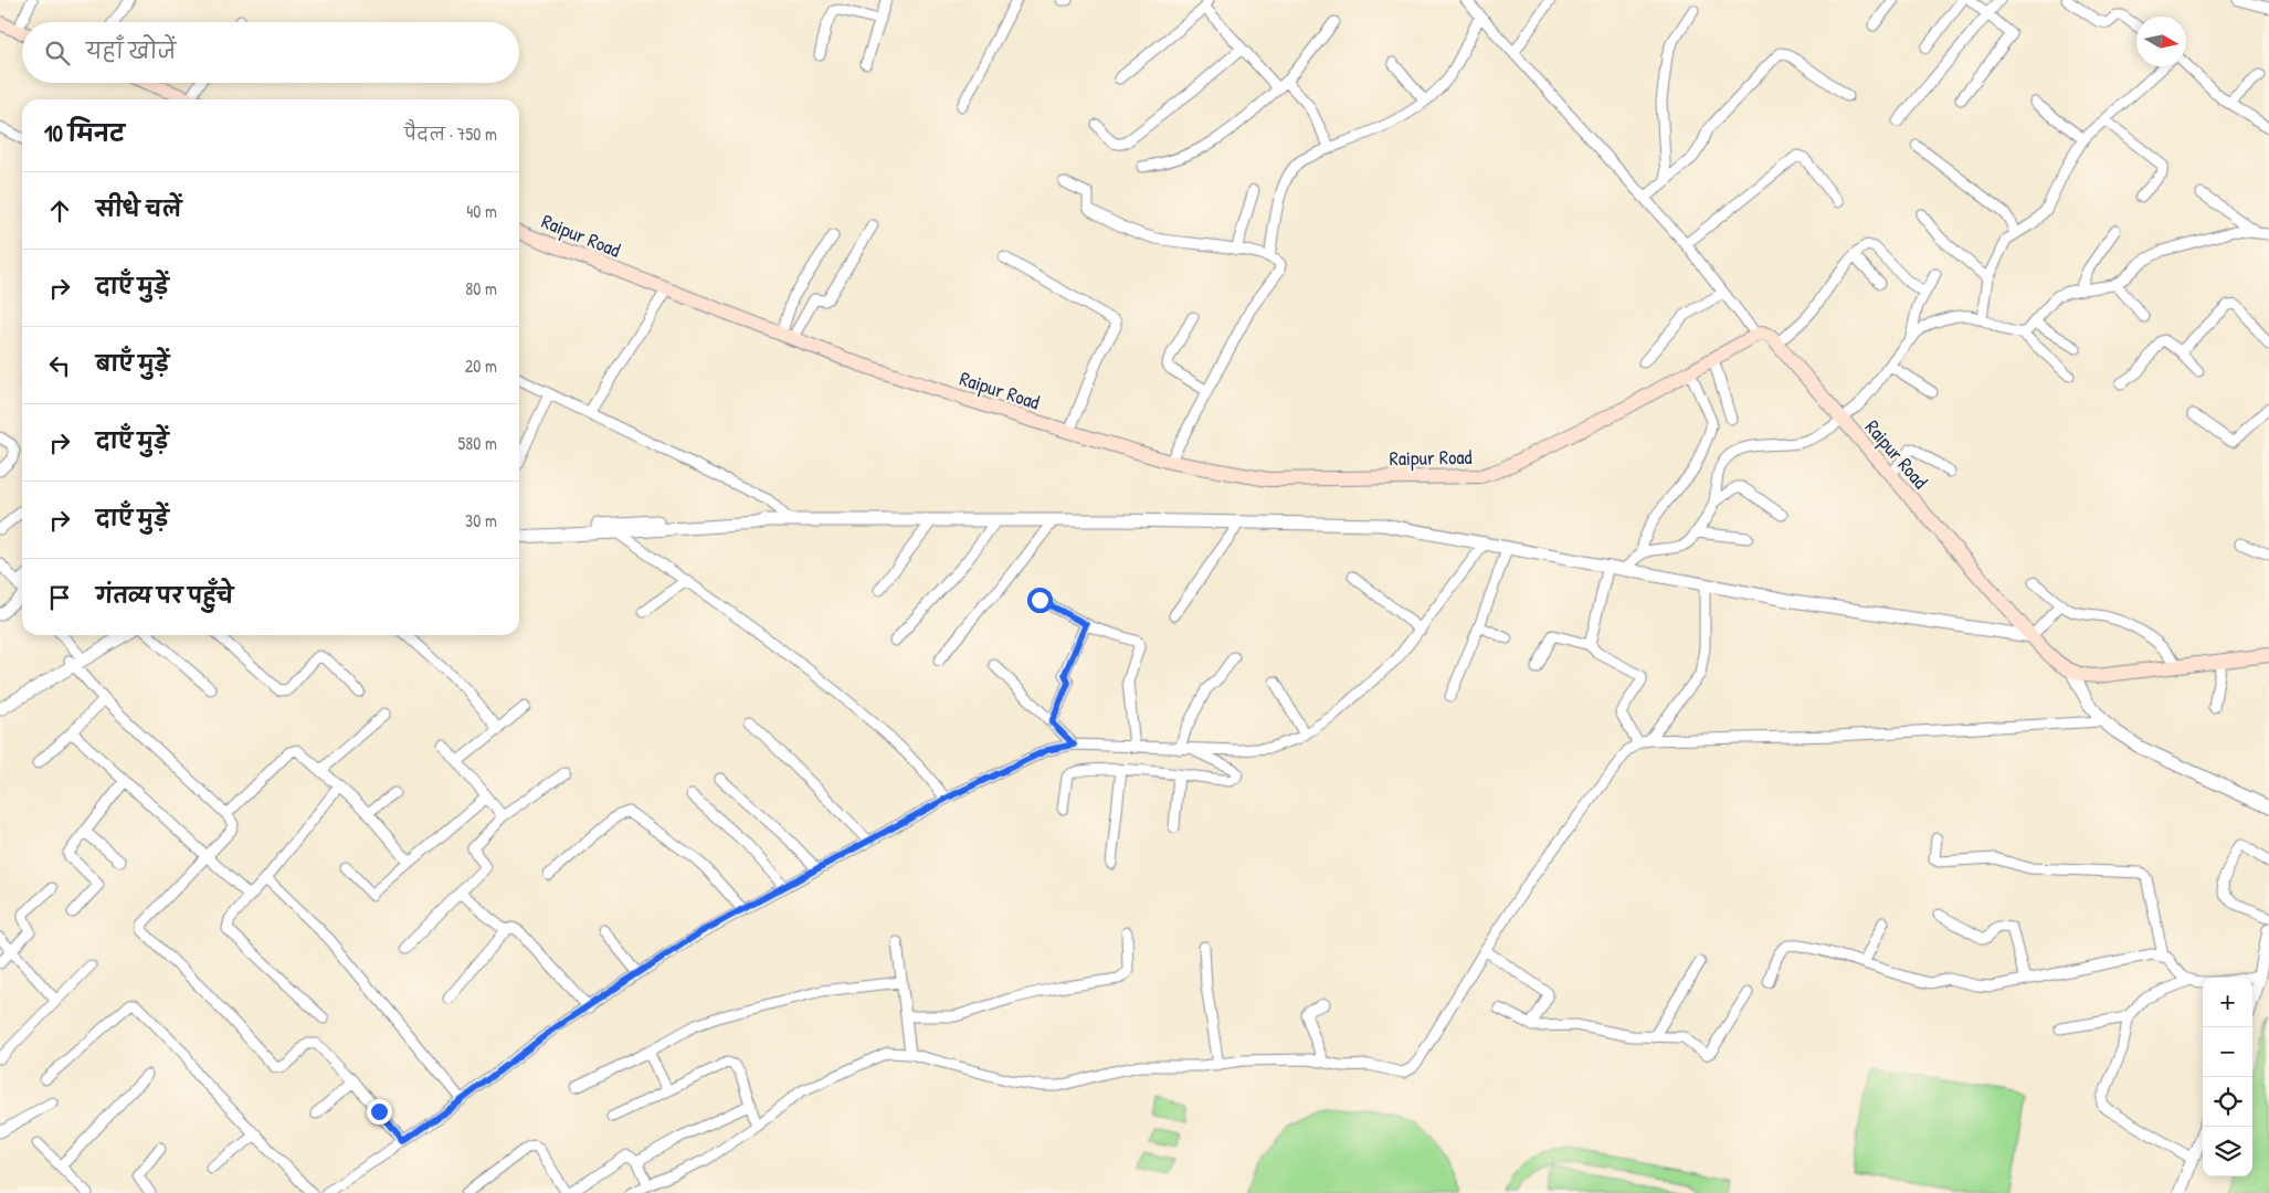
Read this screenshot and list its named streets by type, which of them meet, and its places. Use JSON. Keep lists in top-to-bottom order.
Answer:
{
  "streets": {
    "main road": ["Raipur Road"]
  },
  "north": "right",
  "page": {
    "search": "यहाँ खोजें",
    "heading": ["10 मिनट", "पैदल · 750 m"],
    "list": [
      ["सीधे चलें", "40 m"],
      ["दाएँ मुड़ें", "80 m"],
      ["बाएँ मुड़ें", "20 m"],
      ["दाएँ मुड़ें", "580 m"],
      ["दाएँ मुड़ें", "30 m"],
      "गंतव्य पर पहुँचे"
    ],
    "map_buttons": ["+", "−"]
  }
}
